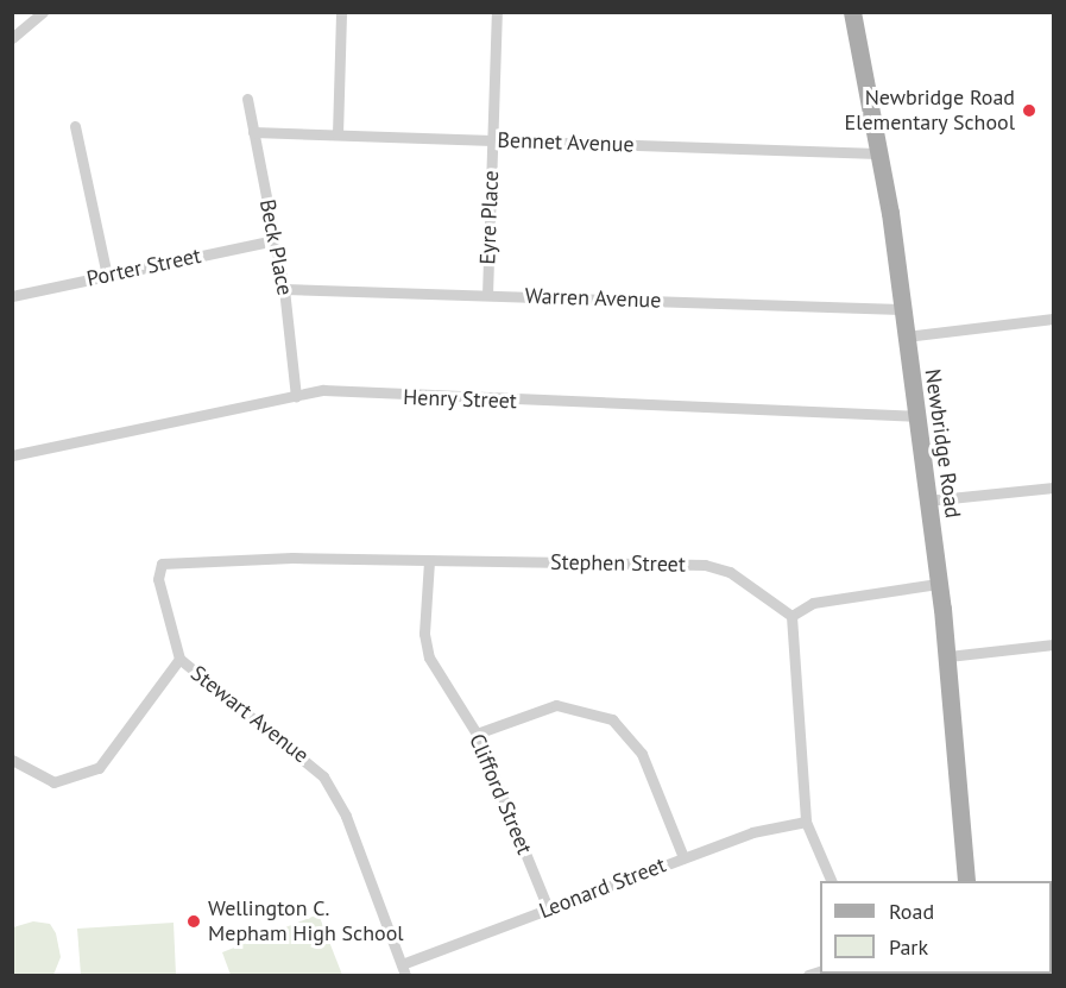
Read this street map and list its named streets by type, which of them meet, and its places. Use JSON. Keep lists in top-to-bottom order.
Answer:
{
  "streets": {
    "main road": ["Newbridge Road"],
    "street": [
      "Bennet Avenue",
      "Eyre Place",
      "Beck Place",
      "Porter Street",
      "Warren Avenue",
      "Henry Street",
      "Stephen Street",
      "Stewart Avenue",
      "Clifford Street",
      "Leonard Street"
    ]
  },
  "crossings": [
    ["Bennet Avenue", "Eyre Place"],
    ["Bennet Avenue", "Beck Place"],
    ["Bennet Avenue", "Newbridge Road"],
    ["Eyre Place", "Warren Avenue"],
    ["Beck Place", "Porter Street"],
    ["Beck Place", "Warren Avenue"],
    ["Beck Place", "Henry Street"],
    ["Warren Avenue", "Newbridge Road"],
    ["Henry Street", "Newbridge Road"],
    ["Stephen Street", "Stewart Avenue"],
    ["Stephen Street", "Clifford Street"],
    ["Stewart Avenue", "Leonard Street"],
    ["Clifford Street", "Leonard Street"]
  ],
  "places": ["Newbridge Road Elementary School", "Wellington C. Mepham High School"],
  "legend": ["Road", "Park"]
}
